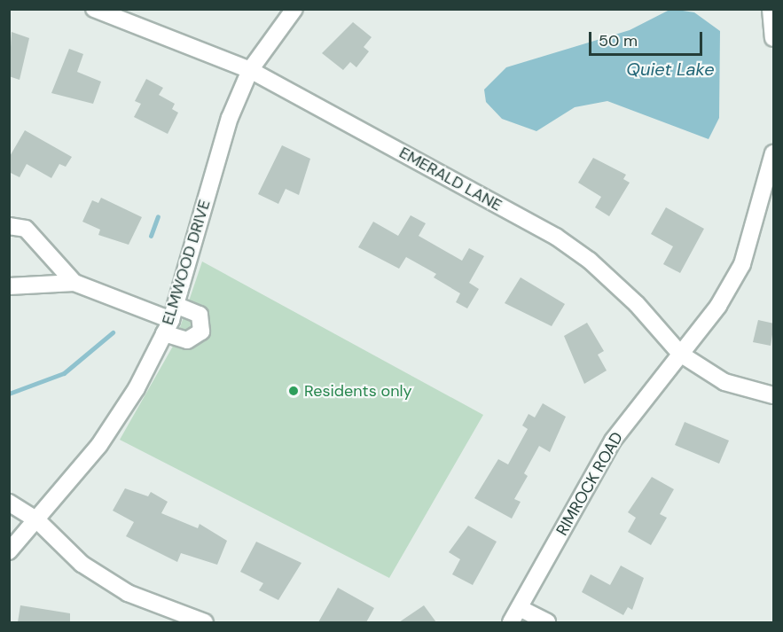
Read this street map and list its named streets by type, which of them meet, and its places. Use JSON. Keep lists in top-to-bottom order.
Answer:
{
  "streets": {
    "street": ["EMERALD LANE", "ELMWOOD DRIVE", "RIMROCK ROAD"]
  },
  "crossings": [
    ["EMERALD LANE", "ELMWOOD DRIVE"],
    ["EMERALD LANE", "RIMROCK ROAD"]
  ],
  "water": ["Quiet Lake"],
  "places": ["Residents only"],
  "scale_bar": "50 m"
}
